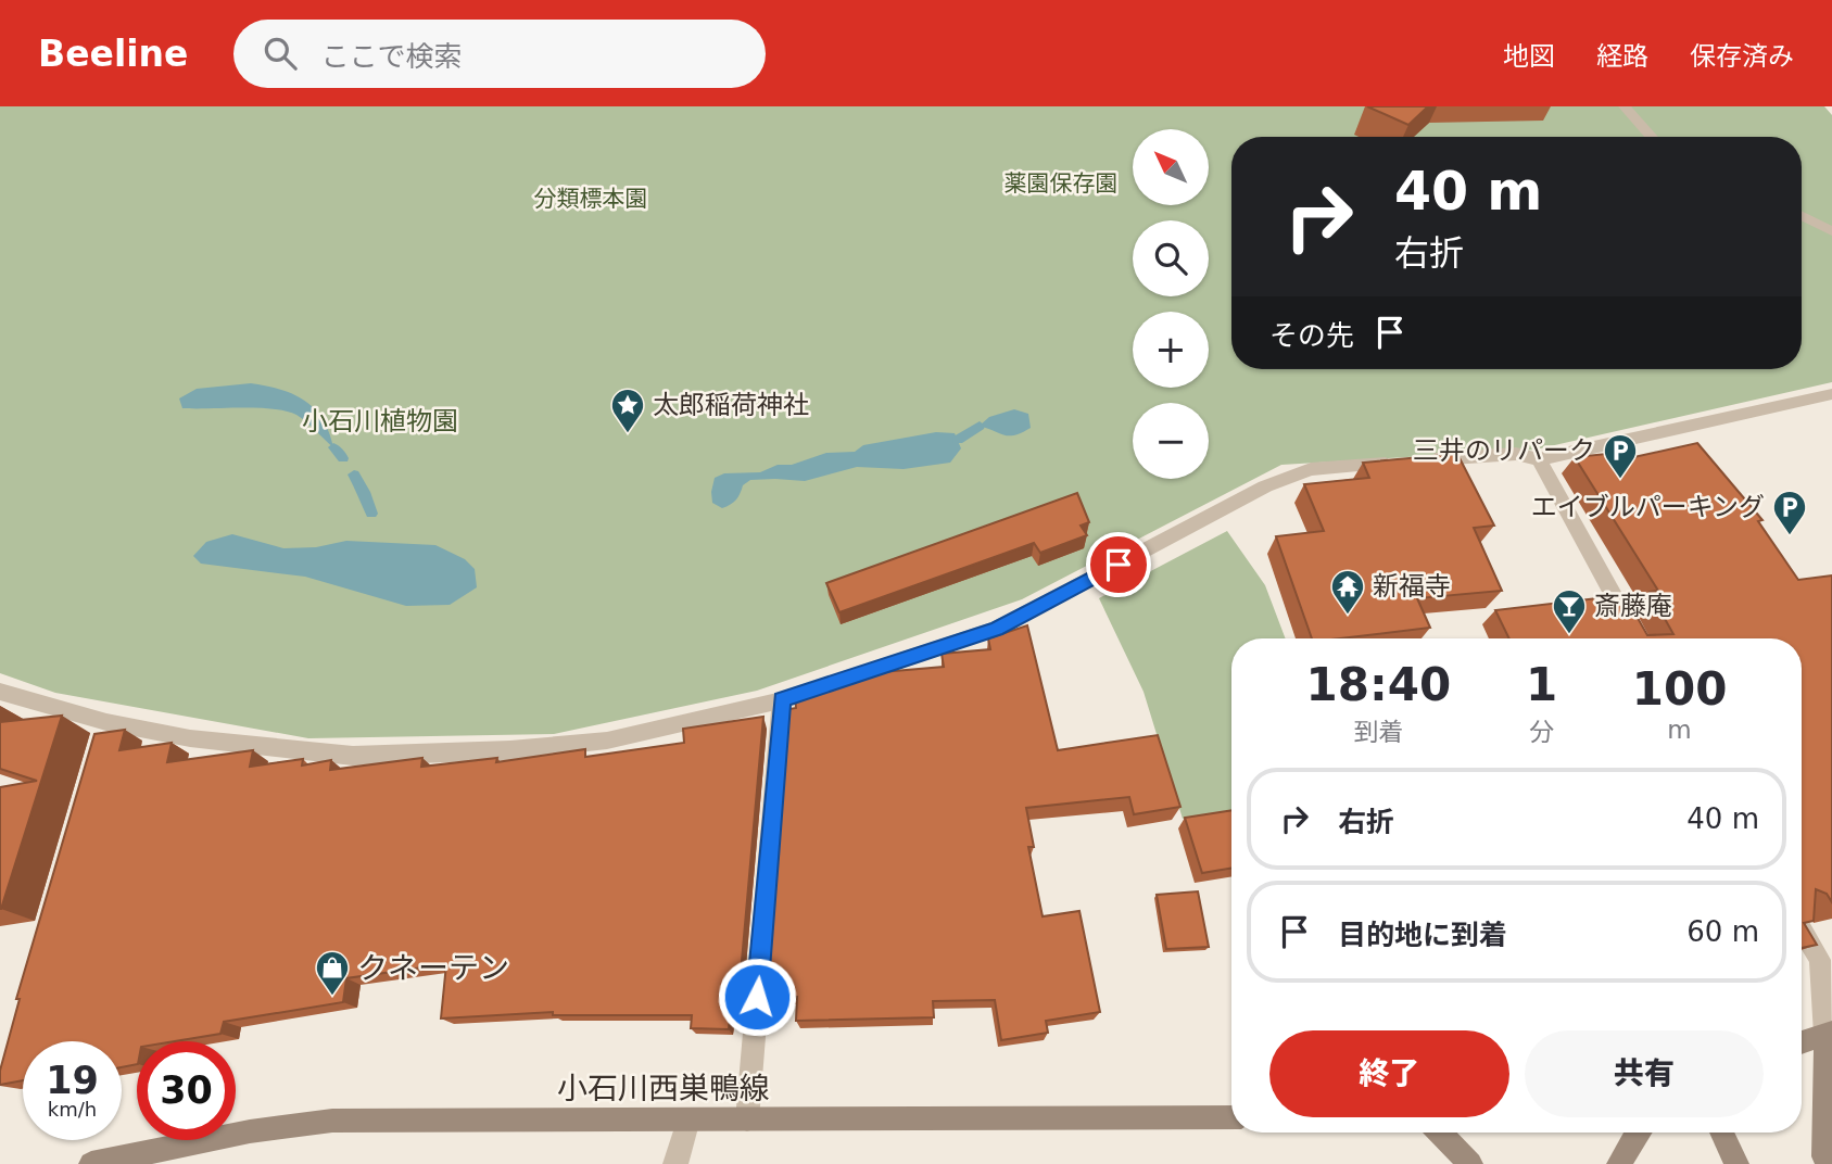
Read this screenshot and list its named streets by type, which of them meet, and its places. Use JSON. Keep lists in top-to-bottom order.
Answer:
{
  "streets": {
    "main road": ["小石川西巣鴨線"]
  },
  "parks": ["薬園保存園", "分類標本園", "小石川植物園"],
  "places": {
    "place": ["太郎稲荷神社"],
    "parking": ["三井のリパーク", "エイブルパーキング"],
    "temple": ["新福寺"],
    "bar": ["斎藤庵"],
    "shop": ["クネーテン"]
  },
  "north": "top left",
  "page": {
    "header": "Beeline",
    "search": "ここで検索",
    "nav": ["地図", "経路", "保存済み"],
    "map_buttons": ["+", "−"],
    "turn": ["40 m", "右折"],
    "then": "その先",
    "eta": [
      "18:40",
      "到着",
      "1",
      "分",
      "100",
      "m"
    ],
    "list": [
      {
        "name": "右折",
        "value": "40 m"
      },
      {
        "name": "目的地に到着",
        "value": "60 m"
      }
    ],
    "buttons": ["終了", "共有"],
    "speed": "19 km/h",
    "limit": "30"
  }
}
